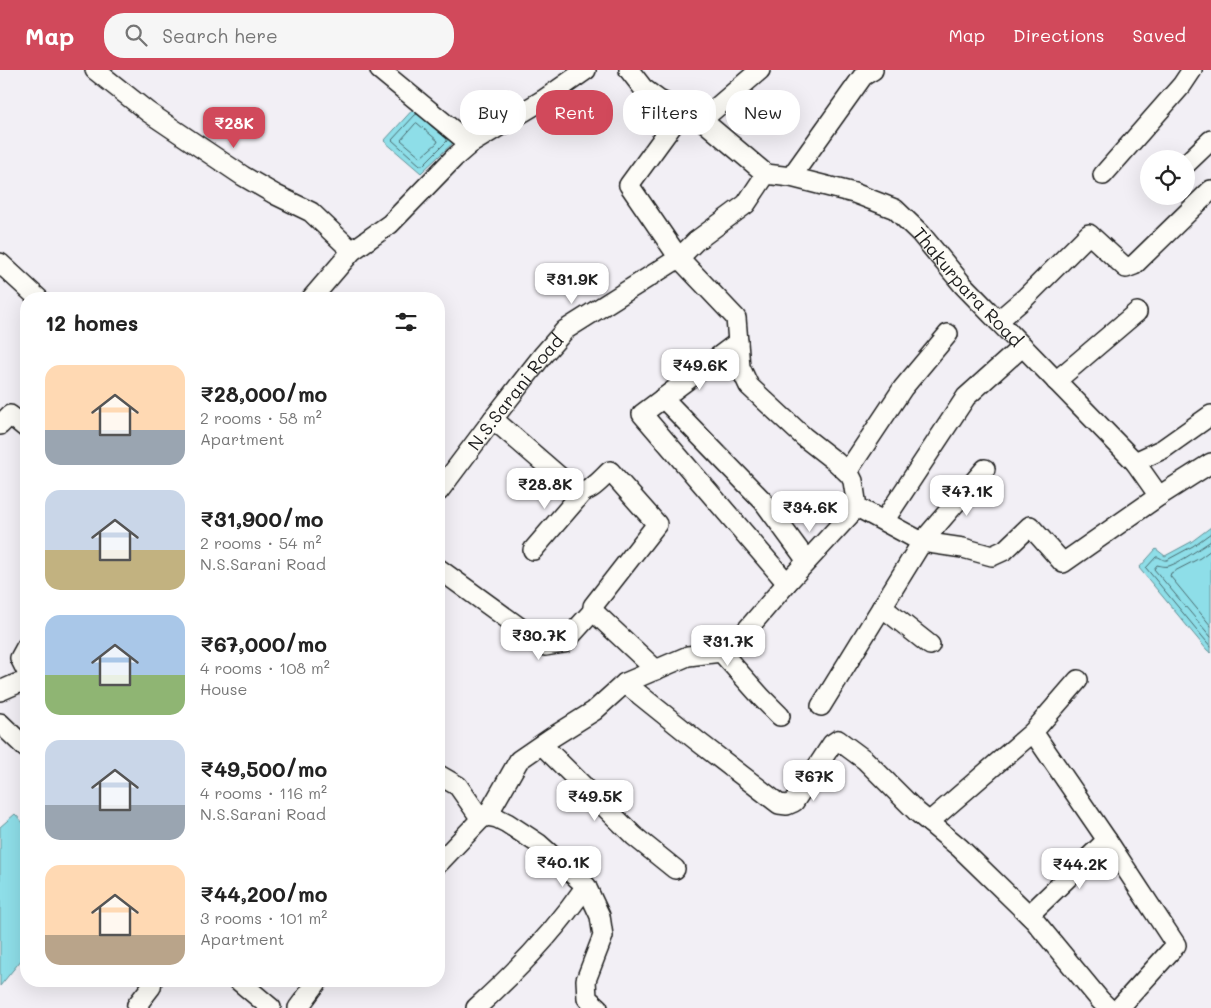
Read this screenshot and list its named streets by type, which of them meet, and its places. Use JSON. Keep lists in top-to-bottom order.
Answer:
{
  "streets": {
    "street": ["Thakurpara Road", "N.S.Sarani Road"]
  },
  "crossings": [
    ["Thakurpara Road", "N.S.Sarani Road"]
  ],
  "page": {
    "header": "Map",
    "search": "Search here",
    "nav": ["Map", "Directions", "Saved"],
    "chip": [
      "Buy",
      "Rent",
      "Filters",
      "New"
    ],
    "price": [
      "₹28K",
      "₹31.9K",
      "₹49.6K",
      "₹28.8K",
      "₹47.1K",
      "₹34.6K",
      "₹30.7K",
      "₹31.7K",
      "₹67K",
      "₹49.5K",
      "₹40.1K",
      "₹44.2K"
    ],
    "heading": "12 homes",
    "list": [
      {
        "name": "₹28,000/mo",
        "note": "2 rooms · 58 m² · Apartment"
      },
      {
        "name": "₹31,900/mo",
        "note": "2 rooms · 54 m² · N.S.Sarani Road"
      },
      {
        "name": "₹67,000/mo",
        "note": "4 rooms · 108 m² · House"
      },
      {
        "name": "₹49,500/mo",
        "note": "4 rooms · 116 m² · N.S.Sarani Road"
      },
      {
        "name": "₹44,200/mo",
        "note": "3 rooms · 101 m² · Apartment"
      }
    ]
  }
}
